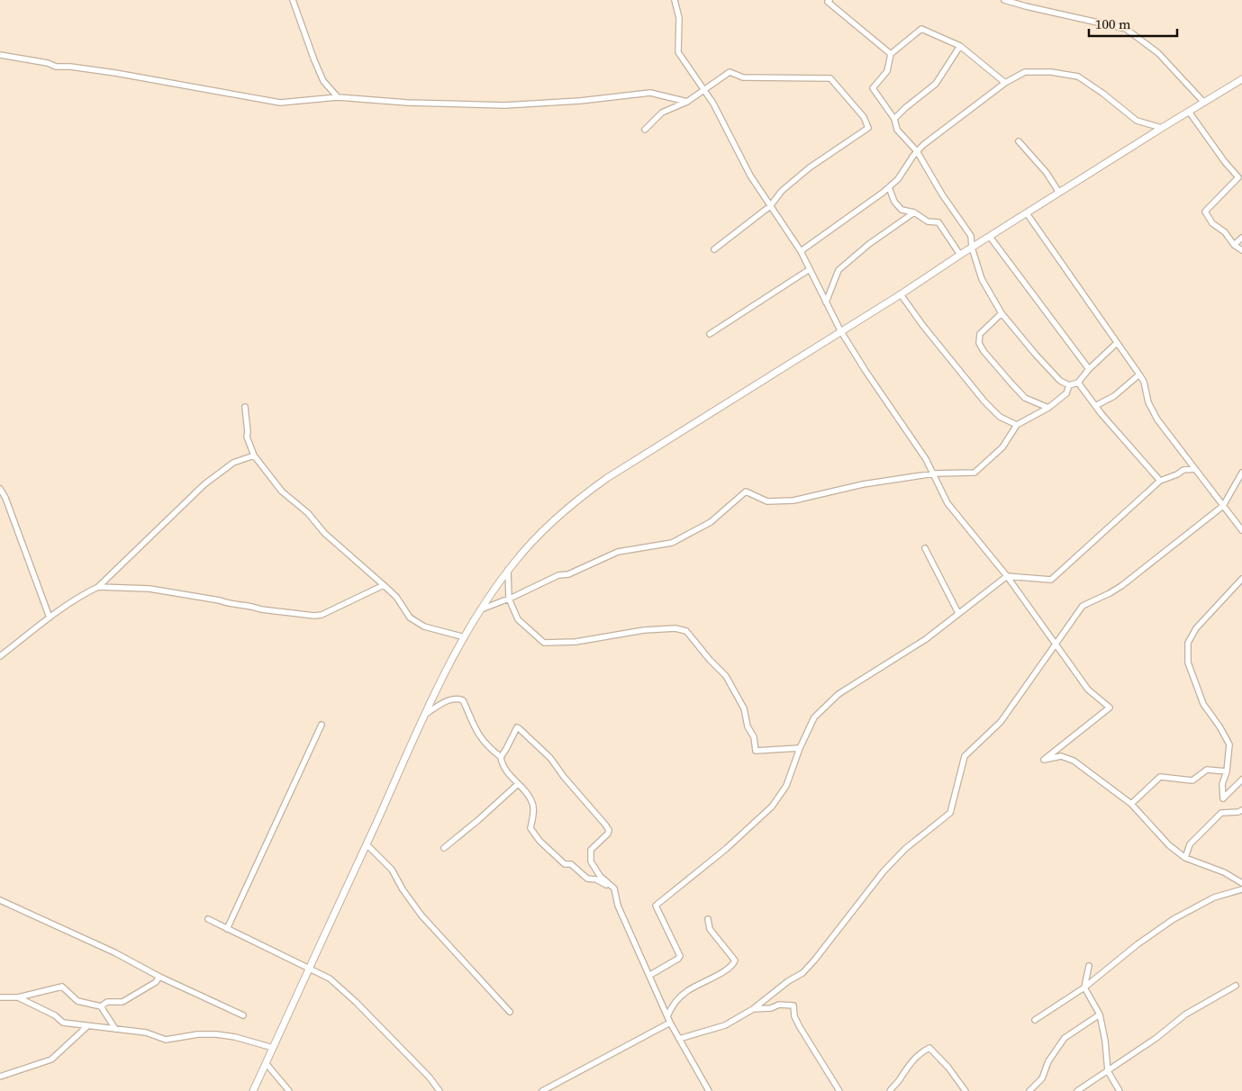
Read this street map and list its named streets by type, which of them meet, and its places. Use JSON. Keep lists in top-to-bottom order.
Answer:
{
  "scale_bar": "100 m"
}
